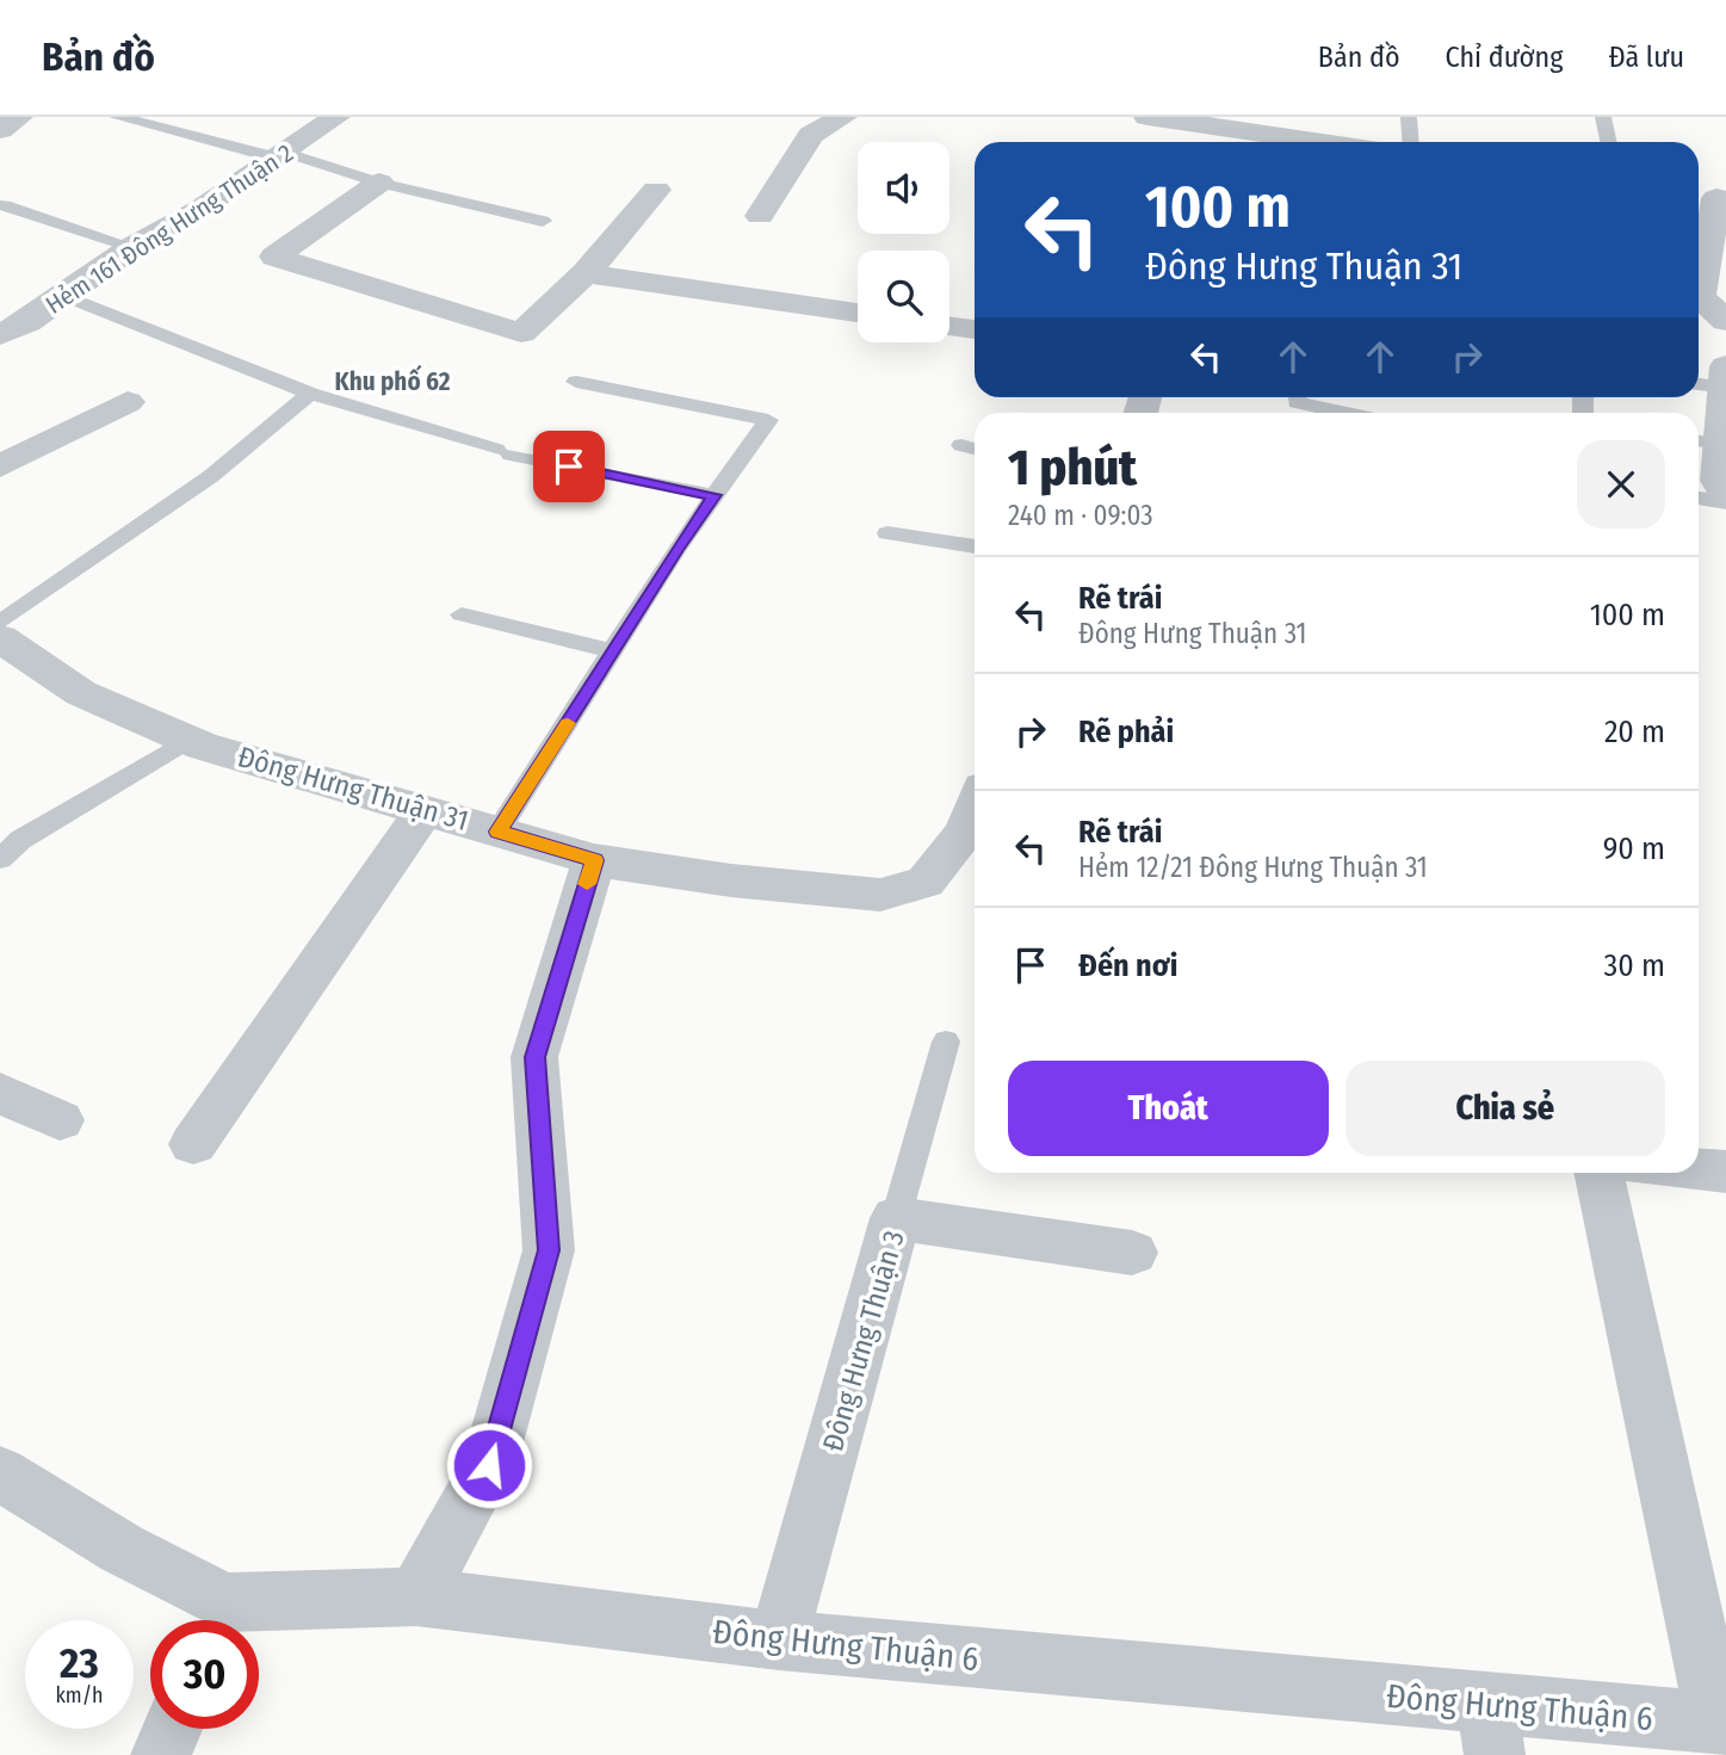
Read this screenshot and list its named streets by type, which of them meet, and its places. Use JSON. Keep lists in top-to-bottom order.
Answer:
{
  "streets": {
    "street": [
      "Hẻm 161 Đông Hưng Thuận 2",
      "Đông Hưng Thuận 31",
      "Đông Hưng Thuận 3",
      "Đông Hưng Thuận 6"
    ]
  },
  "crossings": [
    ["Đông Hưng Thuận 3", "Đông Hưng Thuận 6"]
  ],
  "districts": ["Khu phố 62"],
  "page": {
    "header": "Bản đồ",
    "nav": ["Bản đồ", "Chỉ đường", "Đã lưu"],
    "turn": ["100 m", "Đông Hưng Thuận 31"],
    "heading": ["1 phút", "240 m · 09:03"],
    "list": [
      {
        "name": "Rẽ trái",
        "note": "Đông Hưng Thuận 31",
        "value": "100 m"
      },
      {
        "name": "Rẽ phải",
        "value": "20 m"
      },
      {
        "name": "Rẽ trái",
        "note": "Hẻm 12/21 Đông Hưng Thuận 31",
        "value": "90 m"
      },
      {
        "name": "Đến nơi",
        "value": "30 m"
      }
    ],
    "buttons": ["Thoát", "Chia sẻ"],
    "speed": "23 km/h",
    "limit": "30"
  }
}
